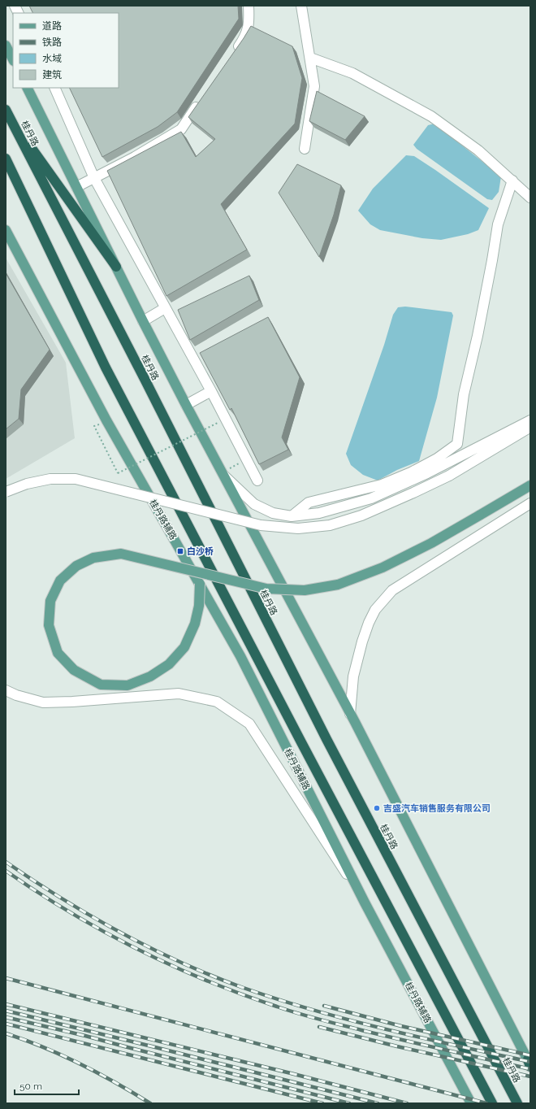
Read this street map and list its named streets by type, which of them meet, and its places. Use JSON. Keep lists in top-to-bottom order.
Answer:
{
  "streets": {
    "highway": ["桂丹路"],
    "main road": ["桂丹路辅路"]
  },
  "places": {
    "transit": ["白沙桥"],
    "other": ["吉盛汽车销售服务有限公司"]
  },
  "legend": [
    "道路",
    "铁路",
    "水域",
    "建筑"
  ],
  "scale_bar": "50 m"
}
